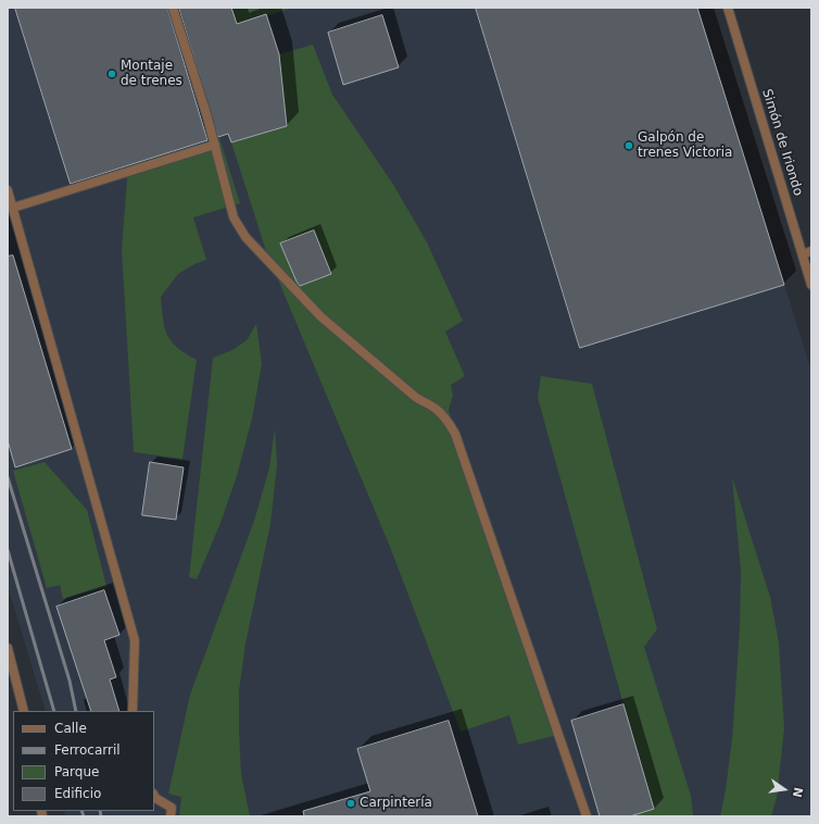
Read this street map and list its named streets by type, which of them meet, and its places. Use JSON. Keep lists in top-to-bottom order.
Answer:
{
  "streets": {
    "street": ["Simón de Iriondo"]
  },
  "places": ["Montaje de trenes", "Galpón de trenes Victoria", "Carpintería"],
  "legend": [
    "Calle",
    "Ferrocarril",
    "Parque",
    "Edificio"
  ],
  "north": "right"
}
